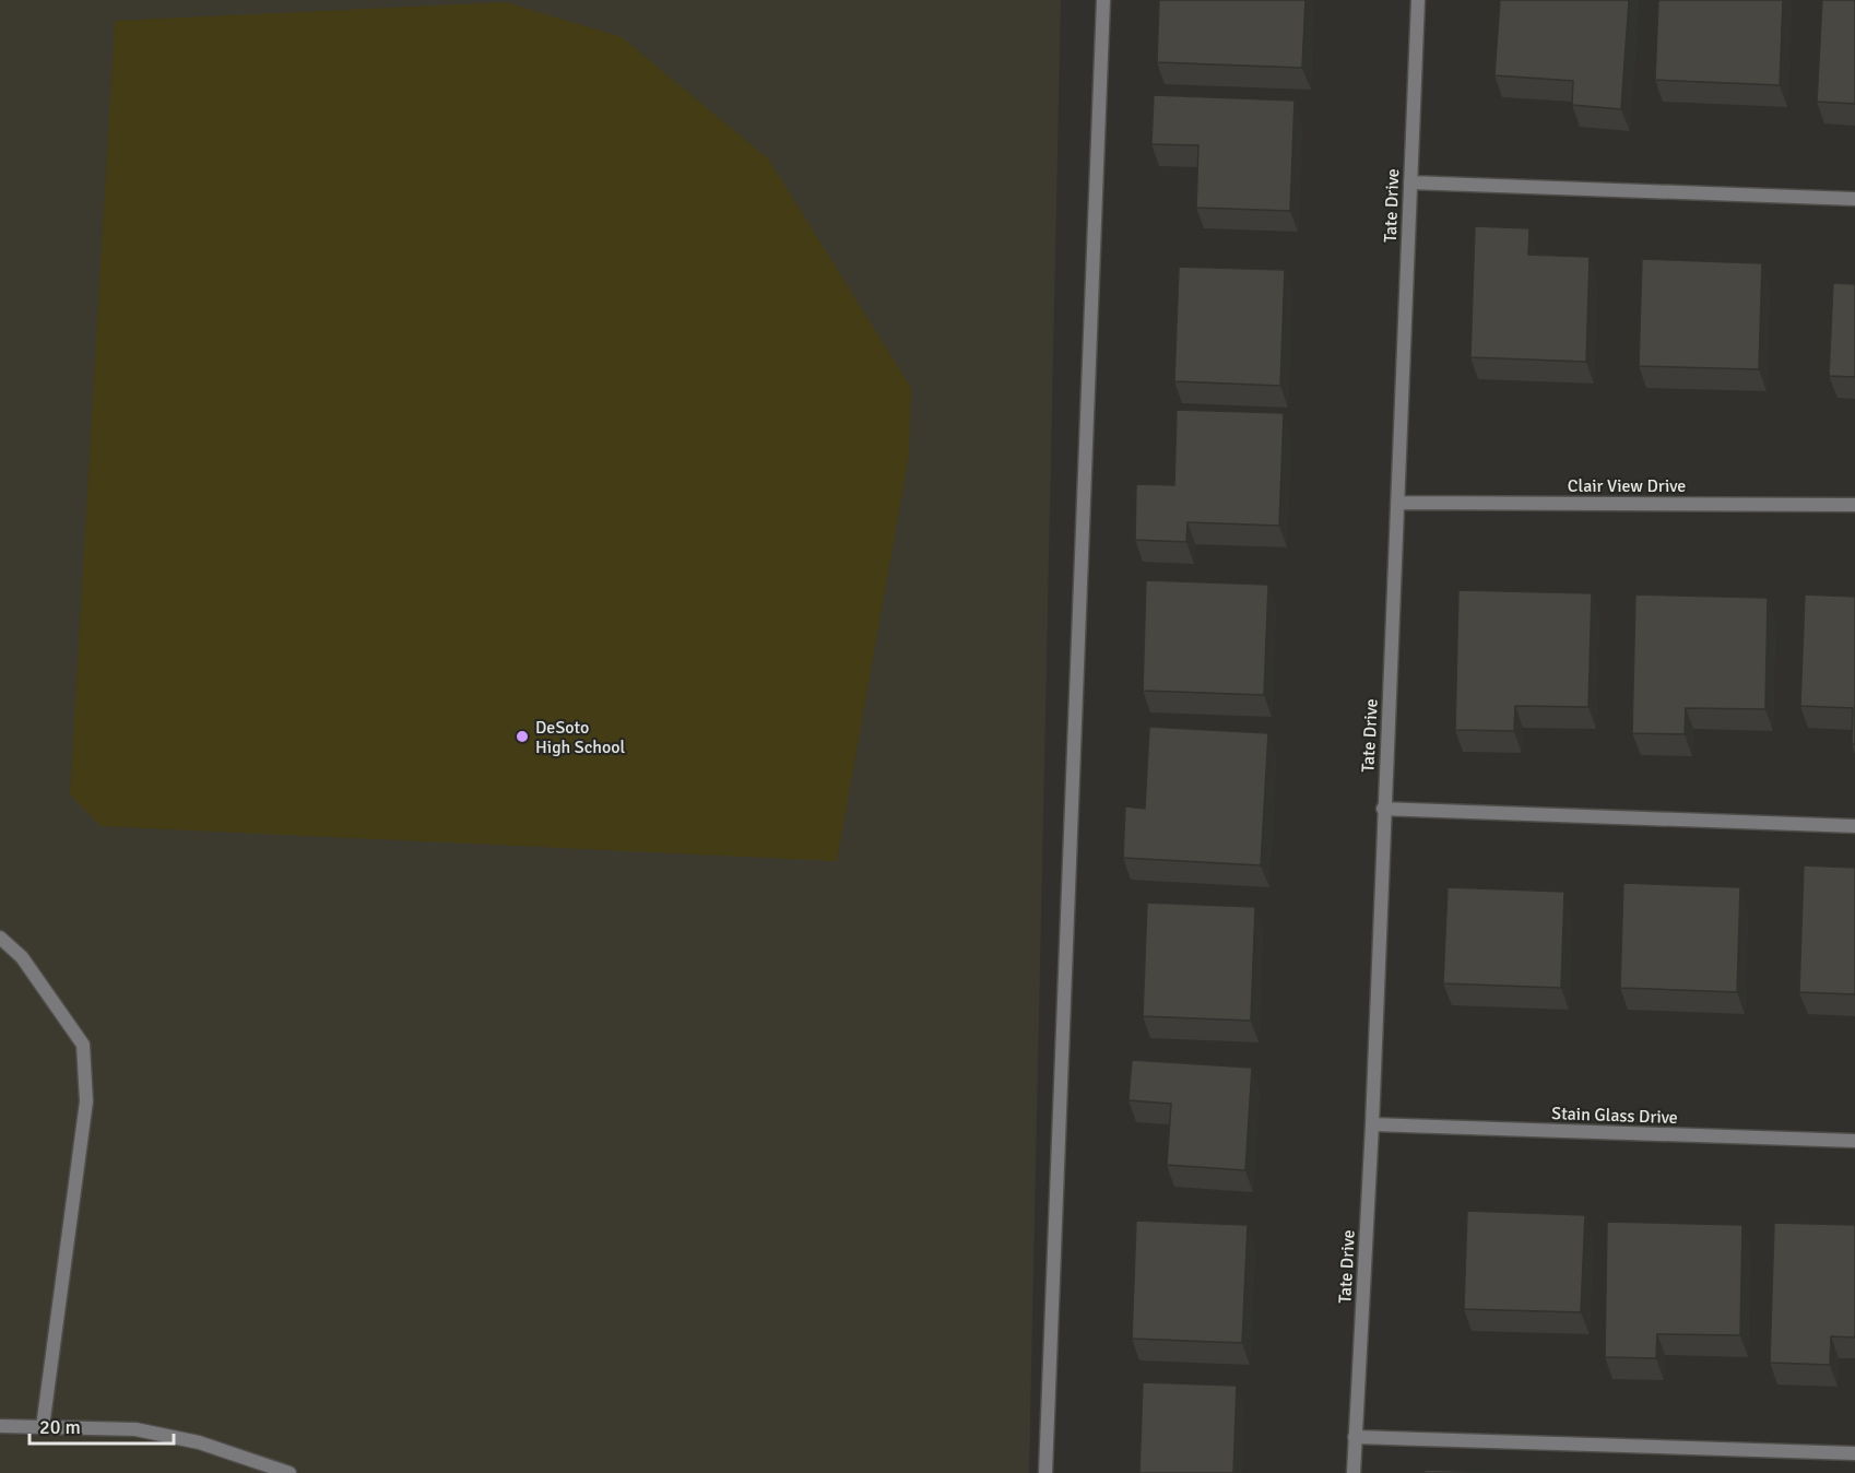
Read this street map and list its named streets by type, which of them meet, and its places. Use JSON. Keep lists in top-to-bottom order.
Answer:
{
  "streets": {
    "street": ["Tate Drive", "Clair View Drive", "Stain Glass Drive"]
  },
  "crossings": [
    ["Tate Drive", "Clair View Drive"],
    ["Tate Drive", "Stain Glass Drive"]
  ],
  "places": ["DeSoto High School"],
  "scale_bar": "20 m"
}
